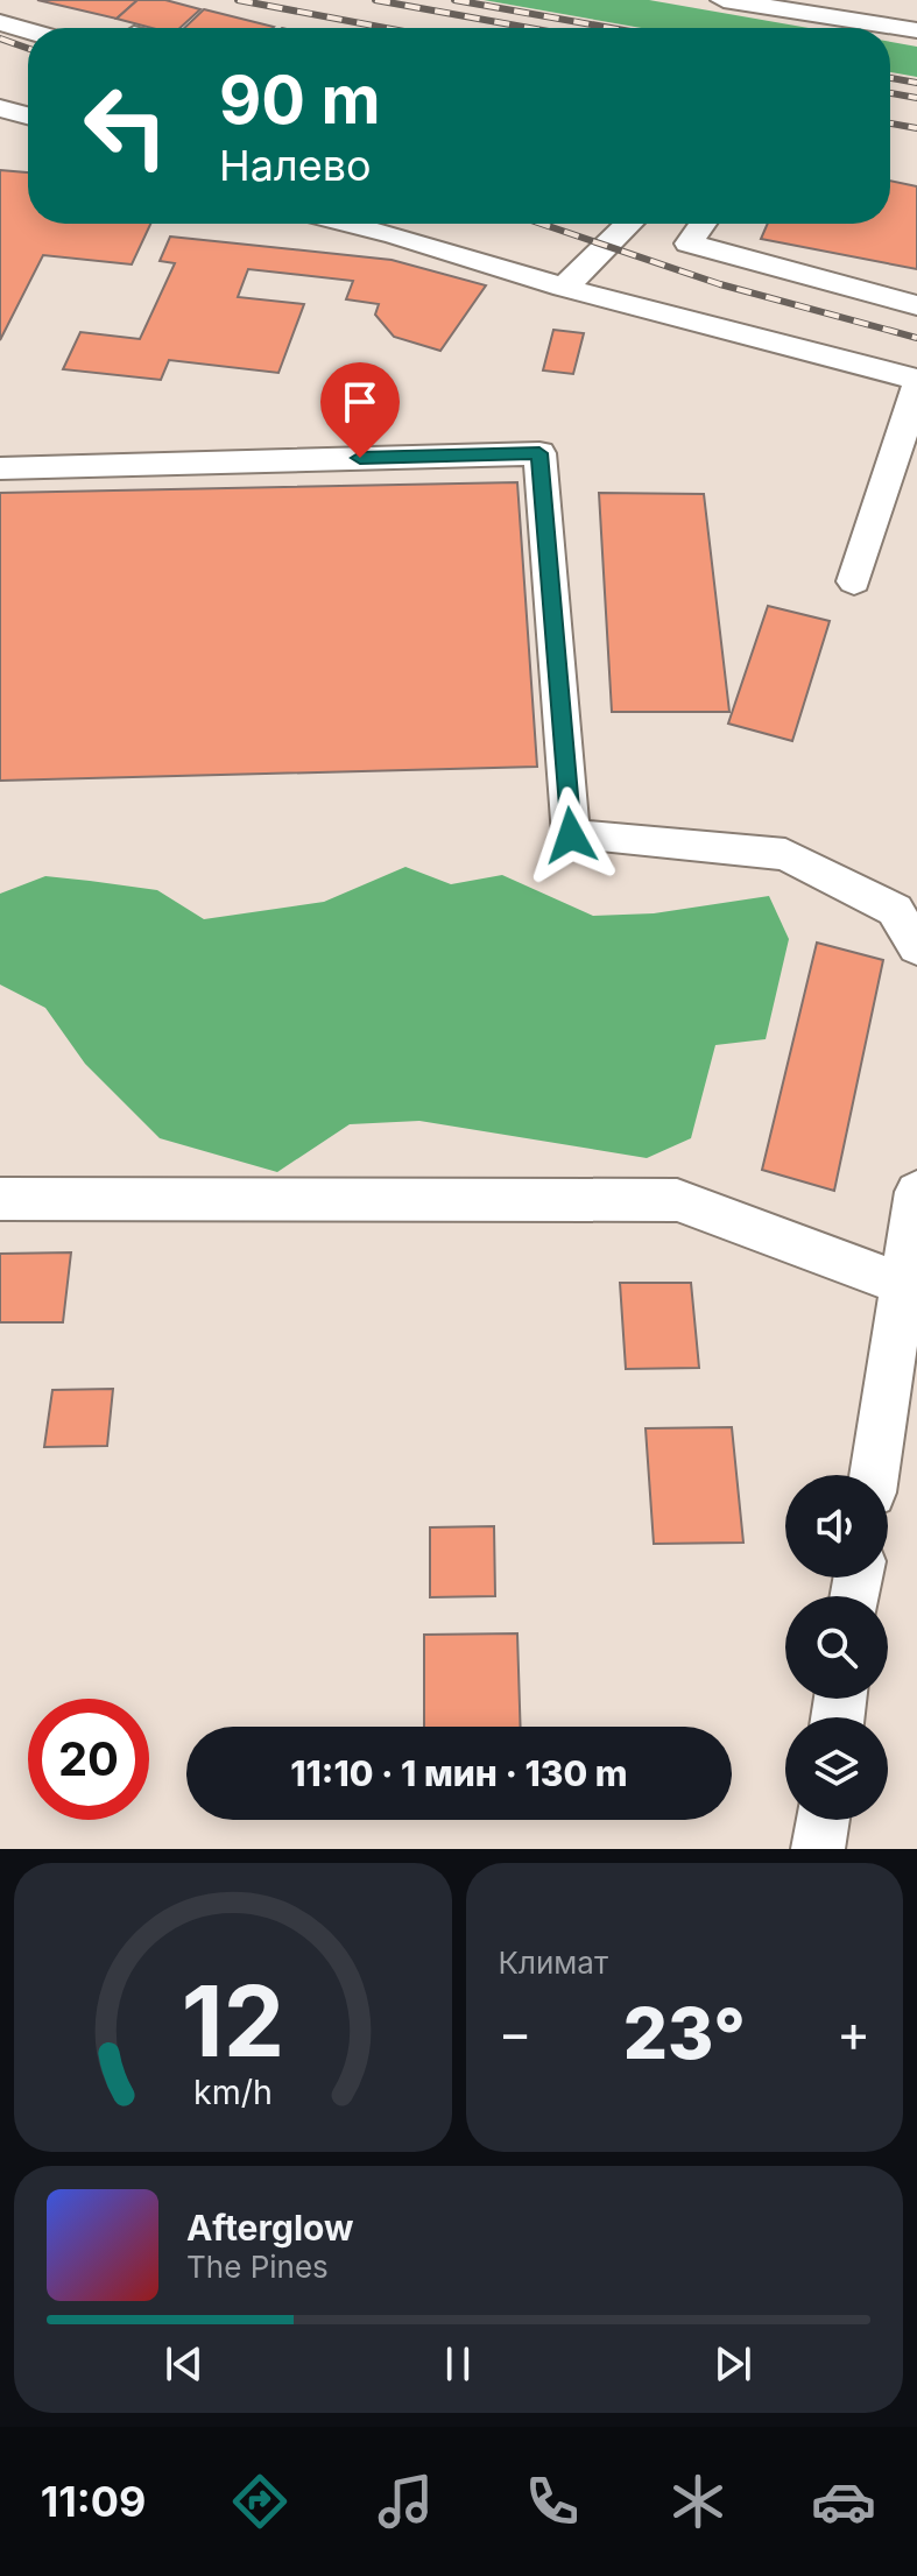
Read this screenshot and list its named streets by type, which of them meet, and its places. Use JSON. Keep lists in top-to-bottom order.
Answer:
{
  "page": {
    "turn": ["90 m", "Налево"],
    "limit": "20",
    "trip": "11:10 · 1 мин · 130 m",
    "tile": "Климат",
    "heat": ["−", "23°", "+"],
    "song": ["Afterglow", "The Pines"],
    "tabs": "11:09",
    "gauge": ["12", "km/h"]
  }
}
